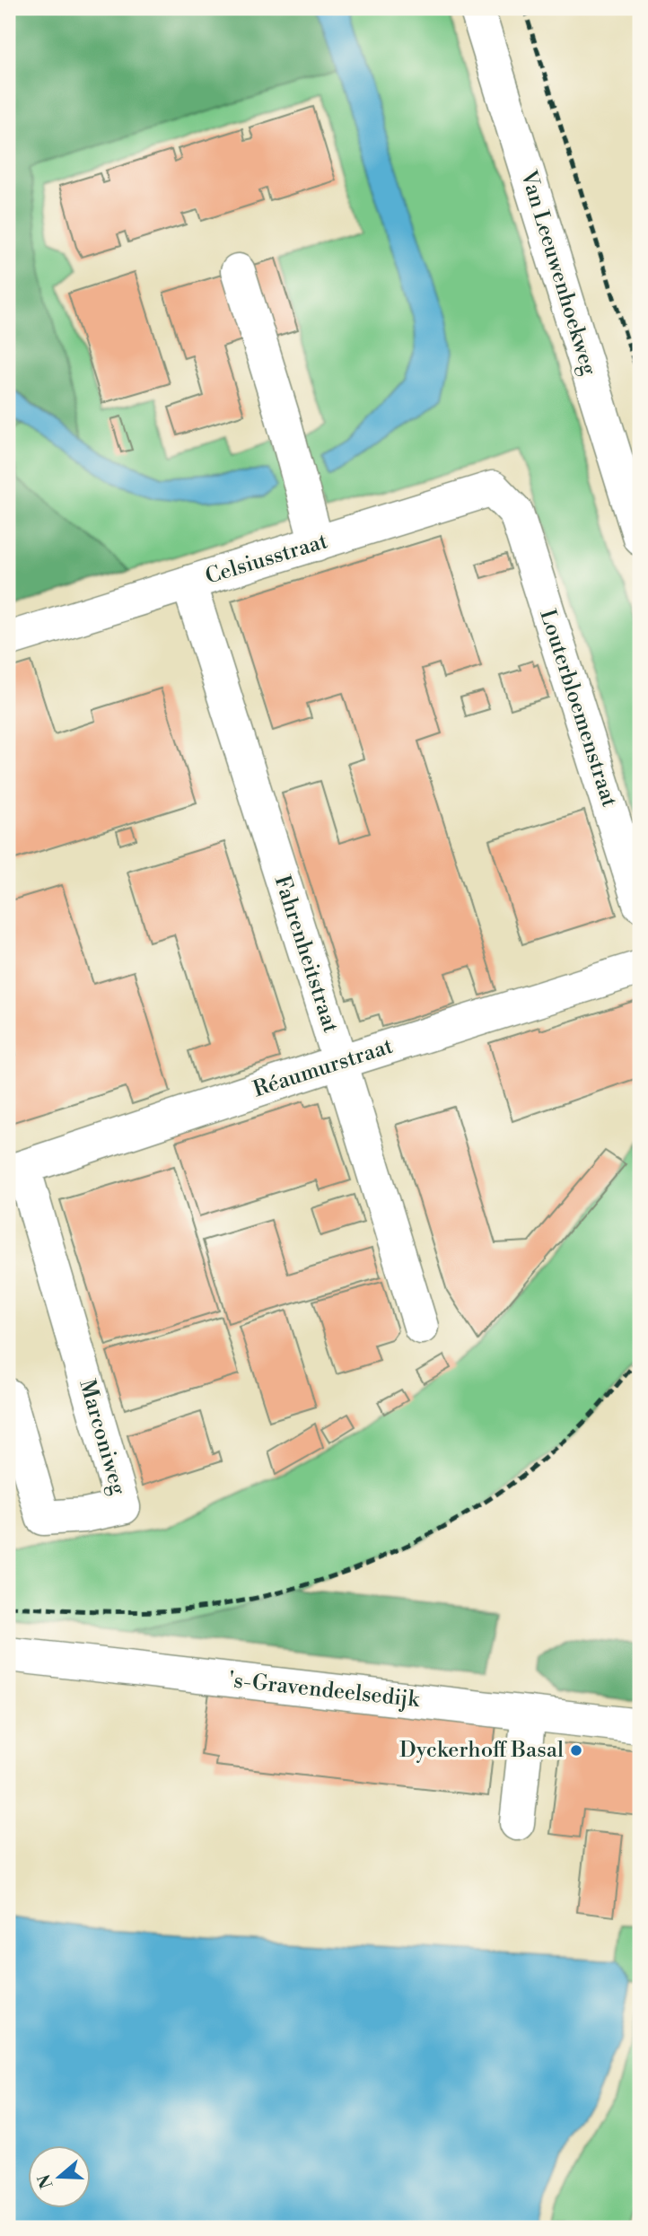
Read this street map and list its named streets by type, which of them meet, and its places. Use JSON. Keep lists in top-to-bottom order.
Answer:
{
  "streets": {
    "street": [
      "Van Leeuwenhoekweg",
      "Celsiusstraat",
      "Louterbloemenstraat",
      "Fahrenheitstraat",
      "Réaumurstraat",
      "Marconiweg",
      "'s-Gravendeelsedijk"
    ]
  },
  "crossings": [
    ["Celsiusstraat", "Louterbloemenstraat"],
    ["Celsiusstraat", "Fahrenheitstraat"],
    ["Fahrenheitstraat", "Réaumurstraat"],
    ["Réaumurstraat", "Marconiweg"]
  ],
  "places": ["Dyckerhoff Basal"],
  "north": "left"
}
